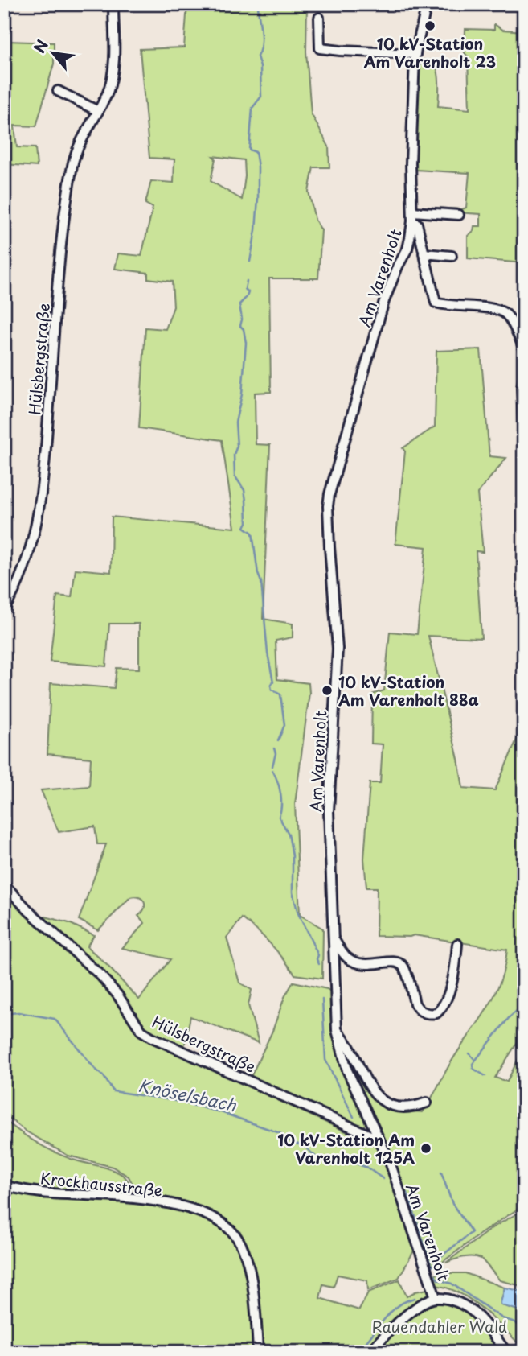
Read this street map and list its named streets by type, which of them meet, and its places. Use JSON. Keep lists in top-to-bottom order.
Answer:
{
  "streets": {
    "street": ["Am Varenholt", "Hülsbergstraße", "Krockhausstraße"]
  },
  "crossings": [
    ["Am Varenholt", "Hülsbergstraße"]
  ],
  "water": ["Knöselsbach"],
  "parks": ["Rauendahler Wald"],
  "places": ["10 kV-Station Am Varenholt 23", "10 kV-Station Am Varenholt 88a", "10 kV-Station Am Varenholt 125A"],
  "north": "top left"
}
